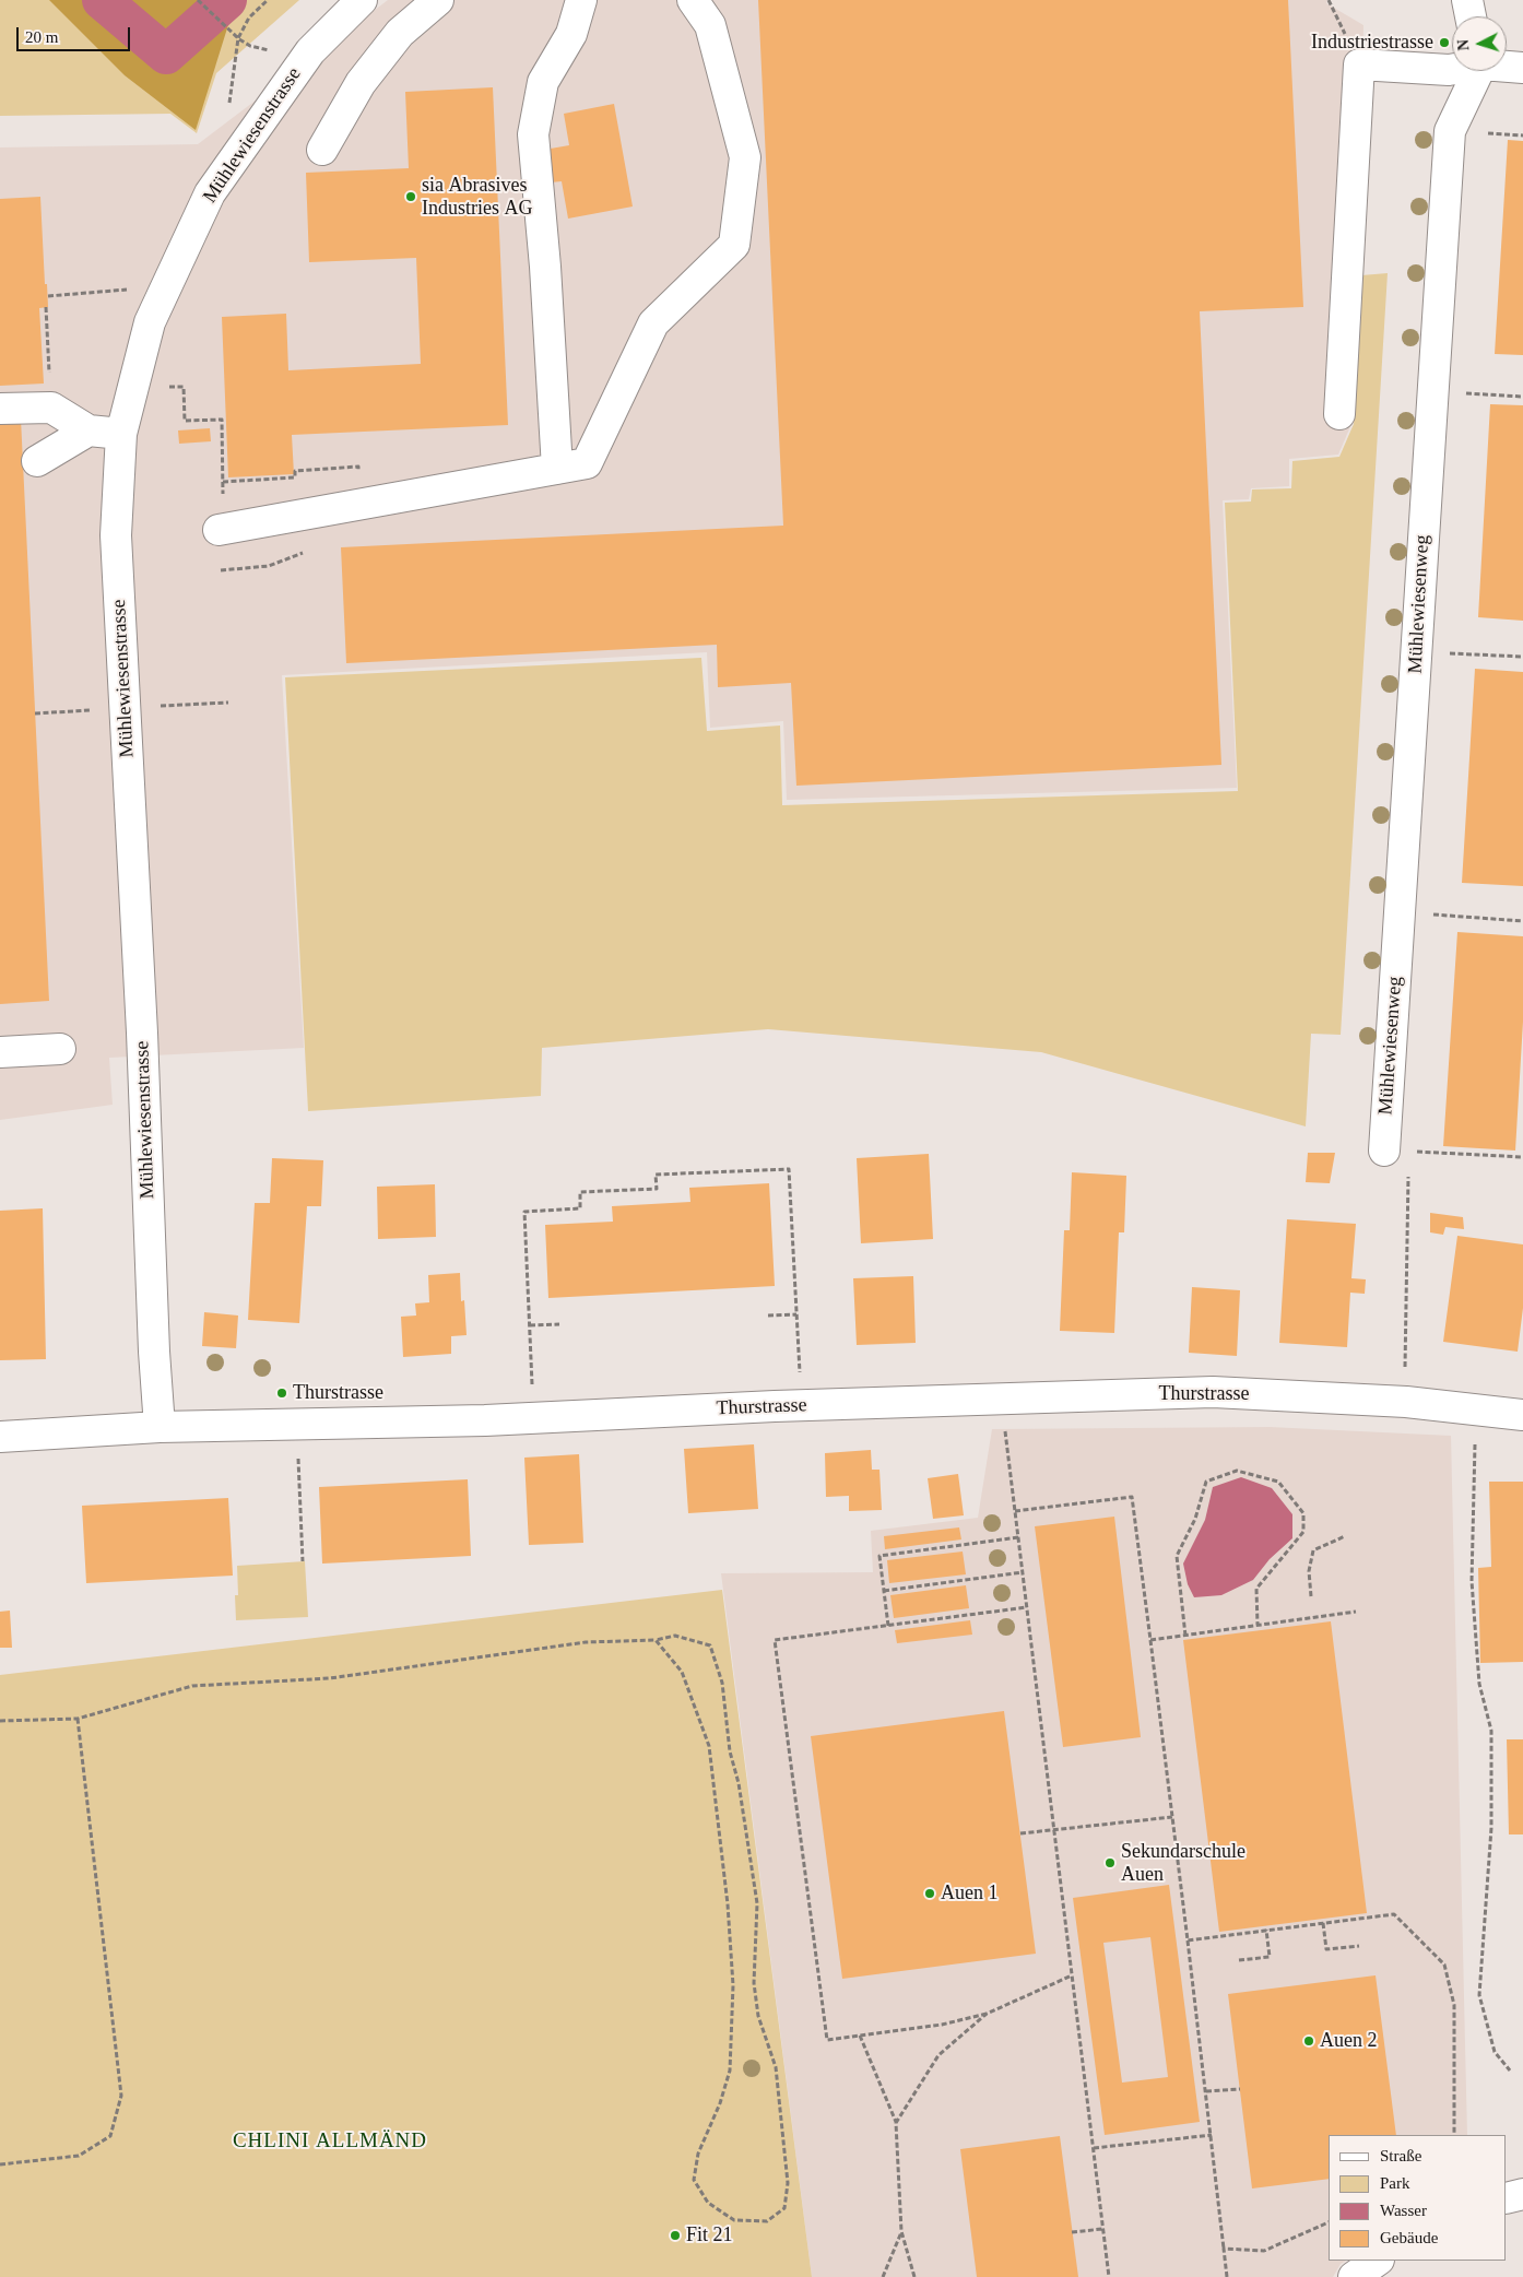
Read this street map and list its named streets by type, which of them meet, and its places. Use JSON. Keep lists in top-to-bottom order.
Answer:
{
  "streets": {
    "street": ["Mühlewiesenstrasse", "Mühlewiesenweg", "Thurstrasse"]
  },
  "crossings": [
    ["Mühlewiesenstrasse", "Thurstrasse"]
  ],
  "districts": ["CHLINI ALLMÄND"],
  "places": [
    "Industriestrasse",
    "sia Abrasives Industries AG",
    "Thurstrasse",
    "Sekundarschule Auen",
    "Auen 1",
    "Auen 2",
    "Fit 21"
  ],
  "legend": [
    "Straße",
    "Park",
    "Wasser",
    "Gebäude"
  ],
  "scale_bar": "20 m",
  "north": "left"
}
